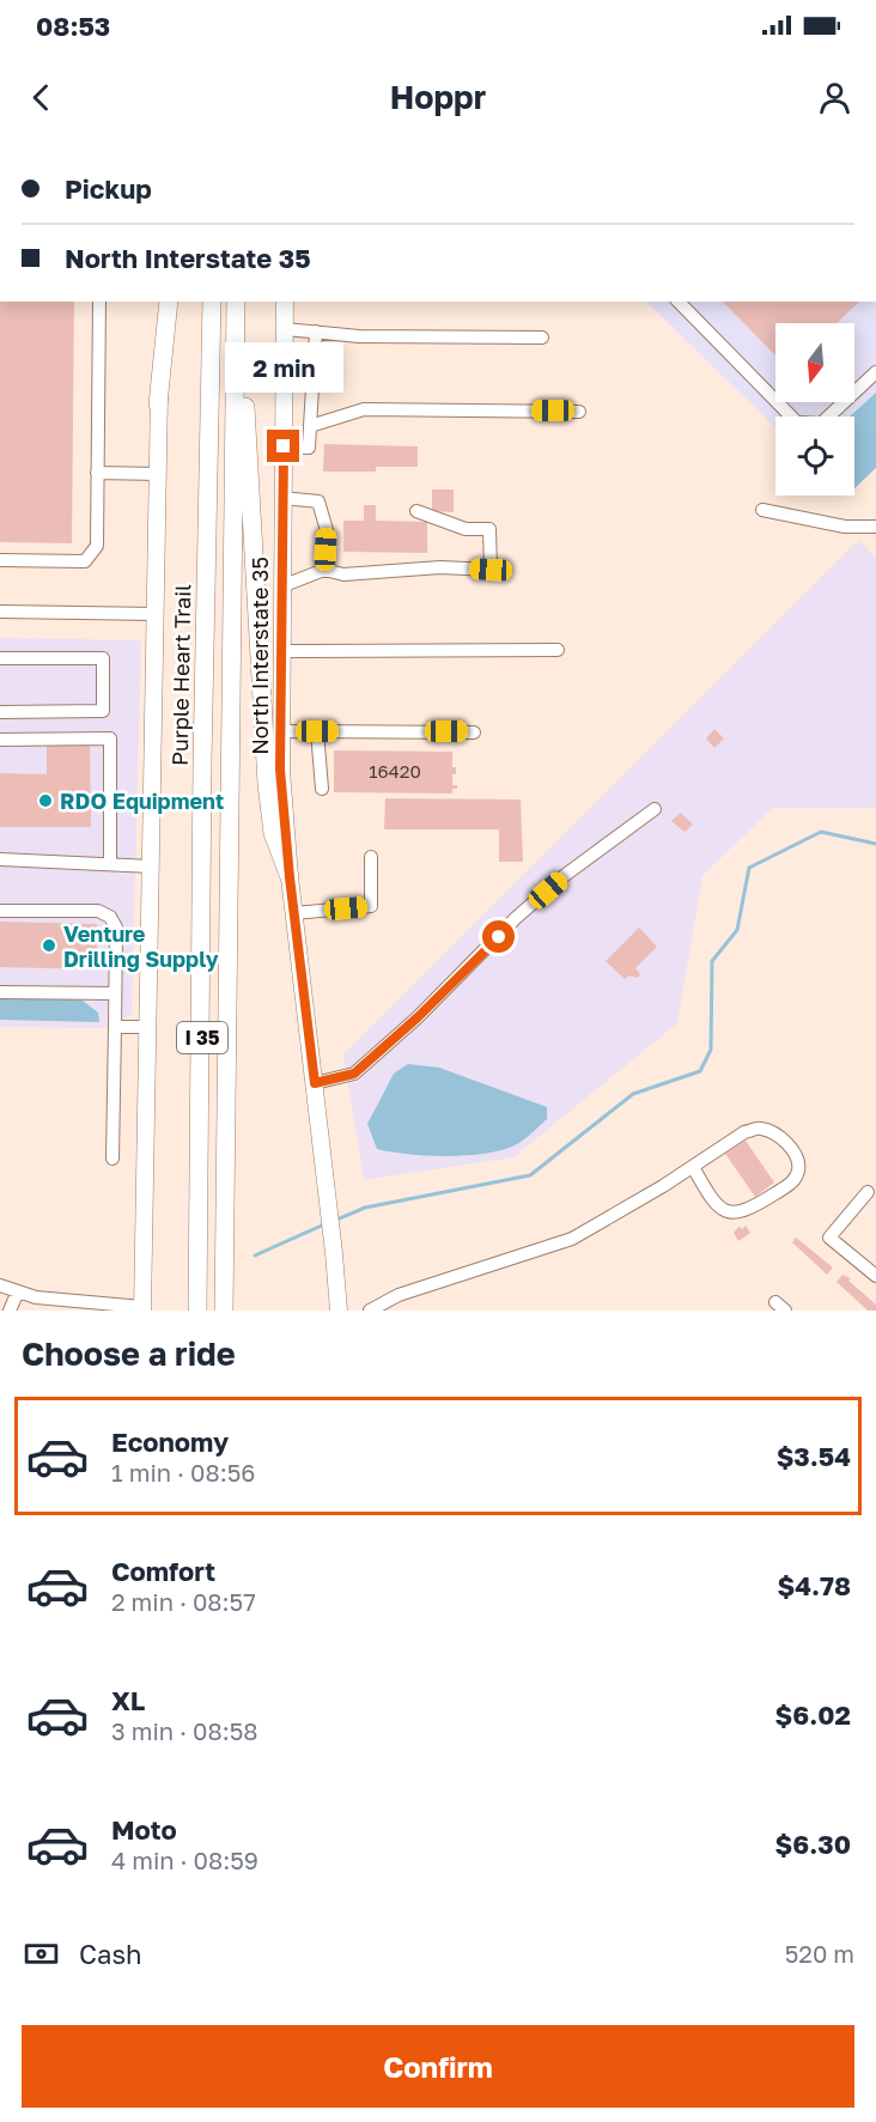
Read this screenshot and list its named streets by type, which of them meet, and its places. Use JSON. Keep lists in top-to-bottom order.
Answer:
{
  "streets": {
    "highway": ["Purple Heart Trail", "I 35"],
    "main road": ["North Interstate 35"]
  },
  "places": ["RDO Equipment", "Venture Drilling Supply"],
  "house_numbers": ["16420"],
  "north": "bottom",
  "page": {
    "status": "08:53",
    "header": "Hoppr",
    "banner": ["Pickup", "North Interstate 35"],
    "bubble": "2 min",
    "heading": "Choose a ride",
    "list": [
      {
        "name": "Economy",
        "note": "1 min · 08:56",
        "value": "$3.54"
      },
      {
        "name": "Comfort",
        "note": "2 min · 08:57",
        "value": "$4.78"
      },
      {
        "name": "XL",
        "note": "3 min · 08:58",
        "value": "$6.02"
      },
      {
        "name": "Moto",
        "note": "4 min · 08:59",
        "value": "$6.30"
      }
    ],
    "pay": ["Cash", "520 m"],
    "buttons": "Confirm"
  }
}
